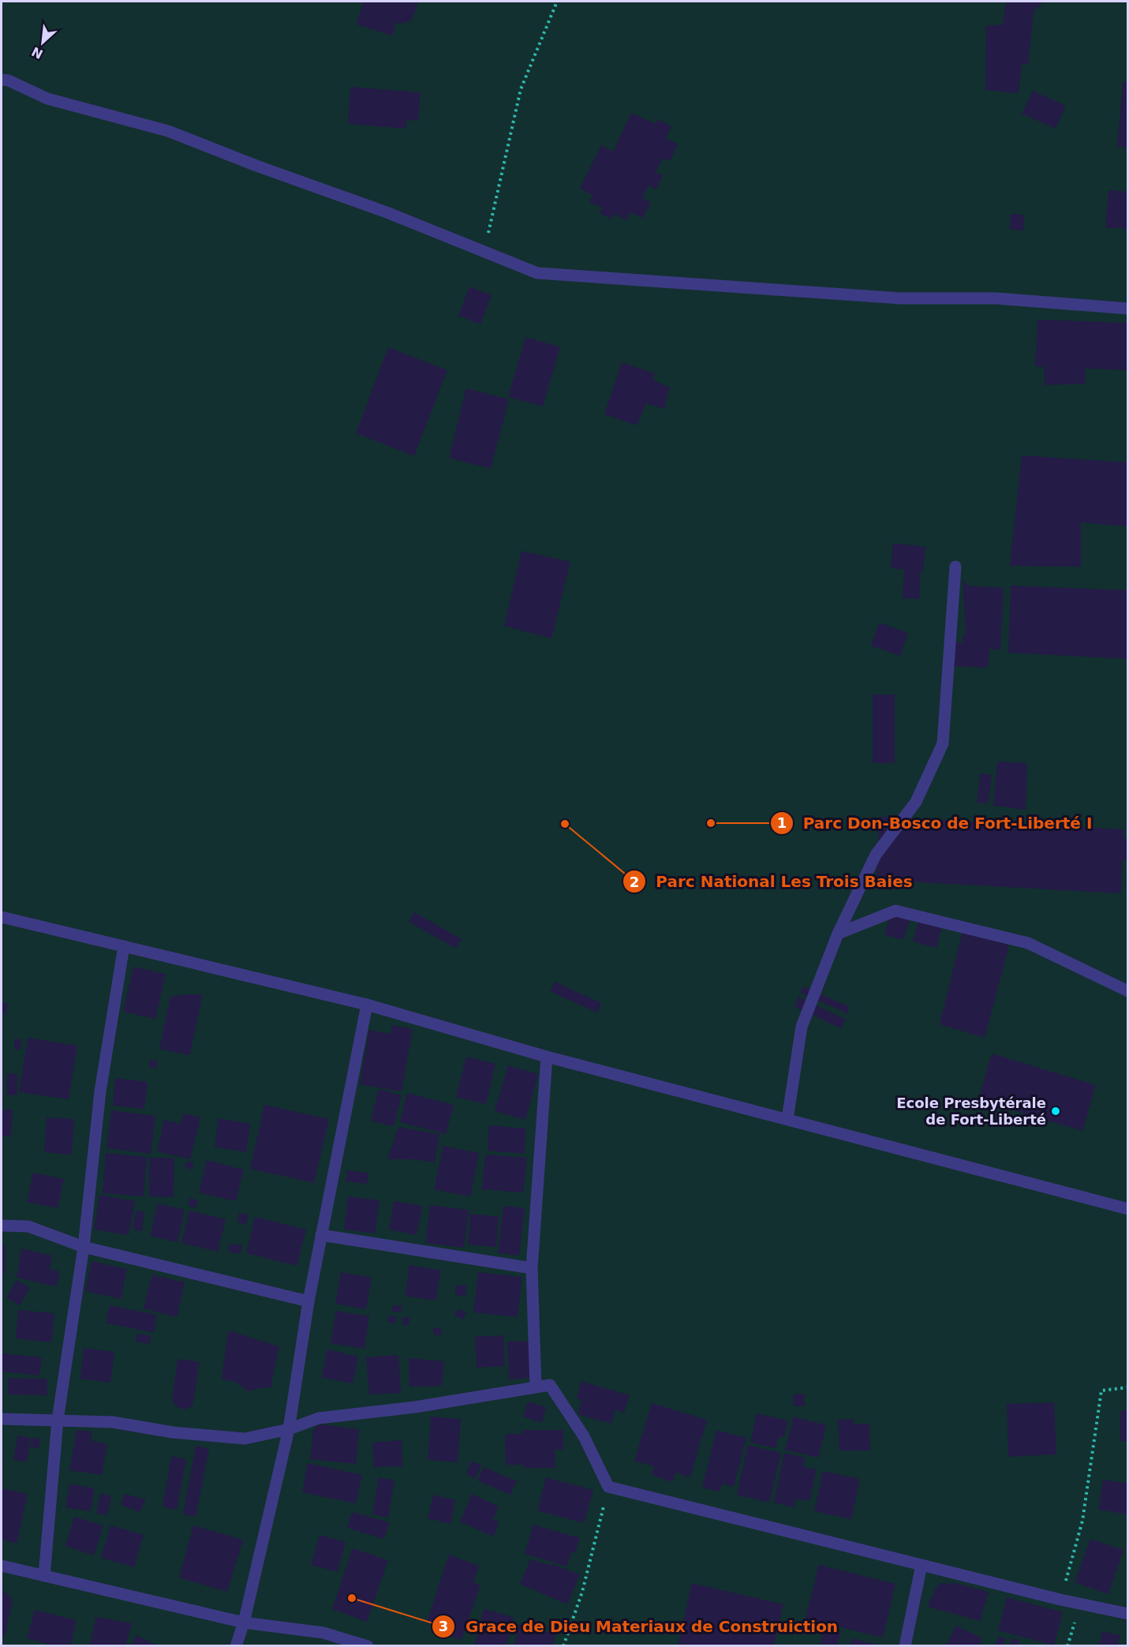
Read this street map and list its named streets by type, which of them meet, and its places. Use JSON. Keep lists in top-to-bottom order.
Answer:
{
  "places": [
    "Parc Don-Bosco de Fort-Liberté I",
    "Parc National Les Trois Baies",
    "Ecole Presbytérale de Fort-Liberté",
    "Grace de Dieu Materiaux de Construiction"
  ],
  "north": "bottom left"
}
